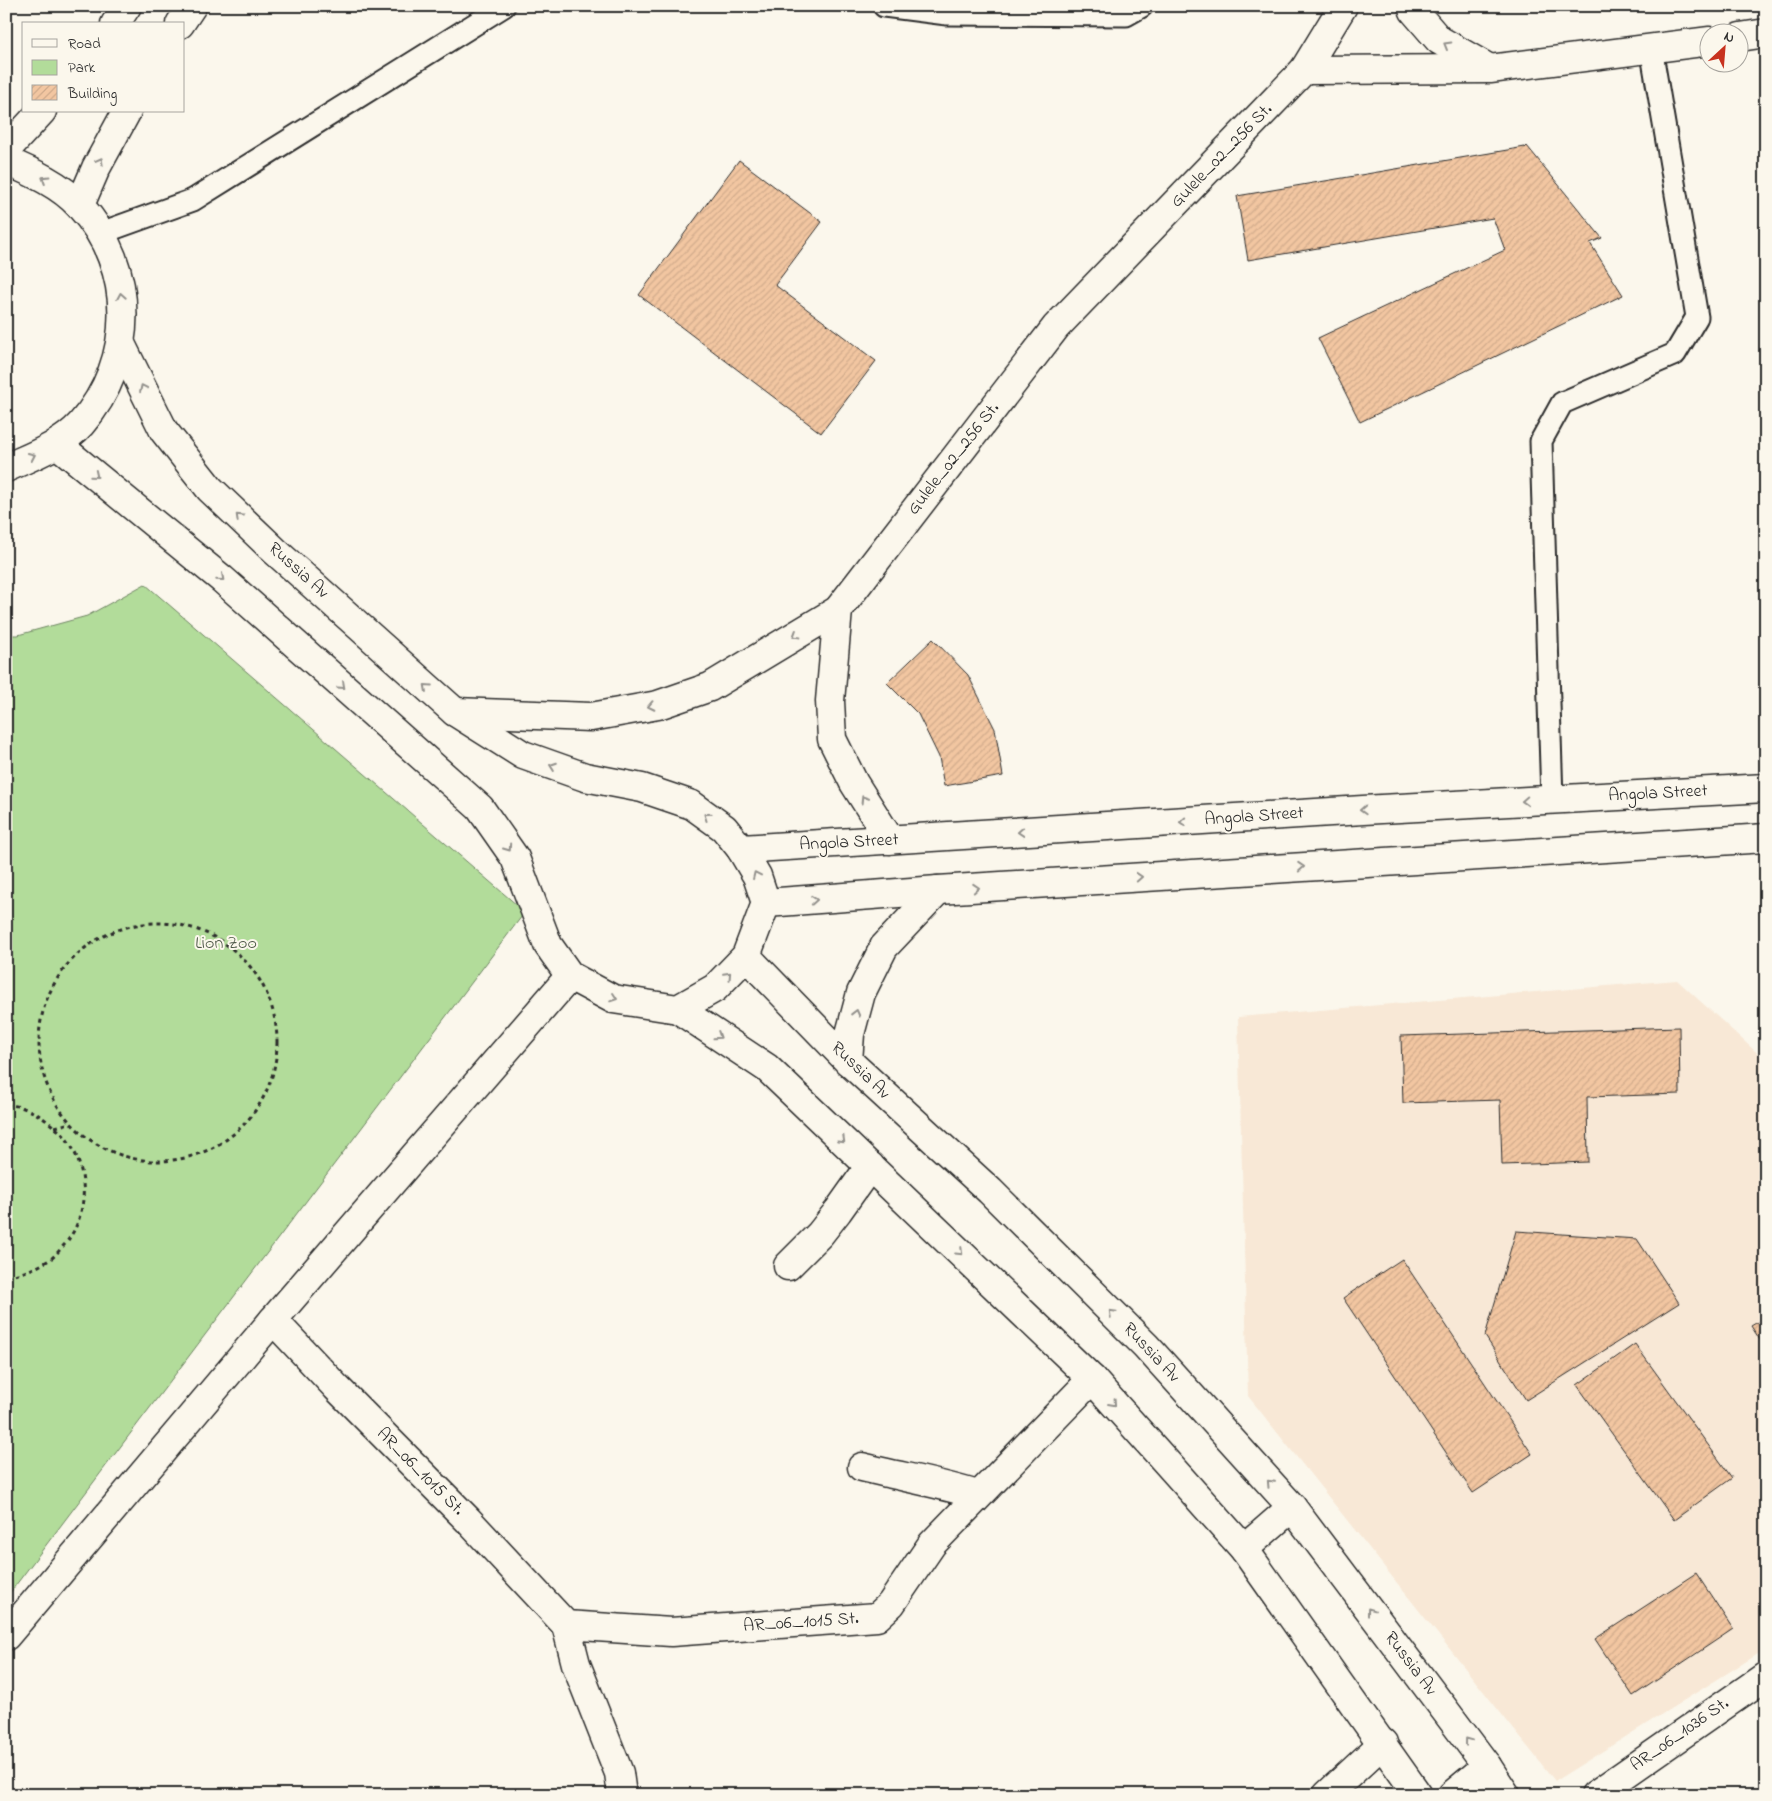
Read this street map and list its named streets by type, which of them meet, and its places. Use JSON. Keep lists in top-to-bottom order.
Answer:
{
  "streets": {
    "main road": [
      "Gulele_02_256 St.",
      "Russia Av",
      "Angola Street",
      "AR_06_1015 St.",
      "AR_06_1036 St."
    ]
  },
  "crossings": [
    ["Gulele_02_256 St.", "Russia Av"],
    ["Russia Av", "Angola Street"]
  ],
  "parks": ["Lion Zoo"],
  "legend": ["Road", "Park", "Building"],
  "north": "top right"
}
